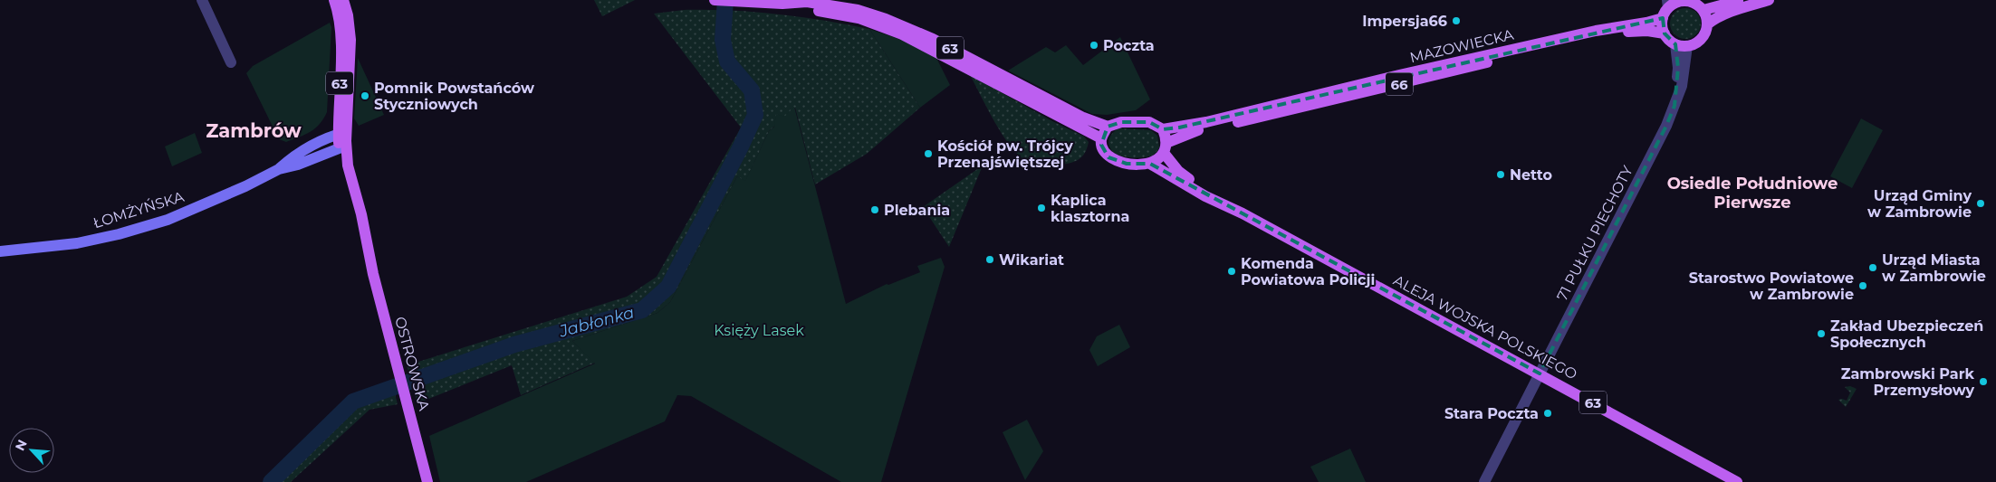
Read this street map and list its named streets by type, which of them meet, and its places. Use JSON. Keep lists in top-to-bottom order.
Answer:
{
  "streets": {
    "main road": [
      "MAZOWIECKA",
      "63",
      "66",
      "ŁOMŻYŃSKA",
      "ALEJA WOJSKA POLSKIEGO",
      "OSTROWSKA"
    ],
    "street": ["71 PUŁKU PIECHOTY"]
  },
  "crossings": [
    ["MAZOWIECKA", "63"],
    ["MAZOWIECKA", "71 PUŁKU PIECHOTY"],
    ["MAZOWIECKA", "ALEJA WOJSKA POLSKIEGO"],
    ["63", "ŁOMŻYŃSKA"],
    ["63", "ALEJA WOJSKA POLSKIEGO"],
    ["63", "OSTROWSKA"],
    ["ŁOMŻYŃSKA", "OSTROWSKA"],
    ["71 PUŁKU PIECHOTY", "ALEJA WOJSKA POLSKIEGO"]
  ],
  "districts": ["Zambrów", "Osiedle Południowe Pierwsze"],
  "water": ["Jabłonka"],
  "parks": ["Księży Lasek"],
  "places": [
    "Impersja66",
    "Poczta",
    "Pomnik Powstańców Styczniowych",
    "Kościół pw. Trójcy Przenajświętszej",
    "Netto",
    "Urząd Gminy w Zambrowie",
    "Kaplica klasztorna",
    "Plebania",
    "Wikariat",
    "Urząd Miasta w Zambrowie",
    "Komenda Powiatowa Policji",
    "Starostwo Powiatowe w Zambrowie",
    "Zakład Ubezpieczeń Społecznych",
    "Zambrowski Park Przemysłowy",
    "Stara Poczta"
  ],
  "north": "top left"
}
